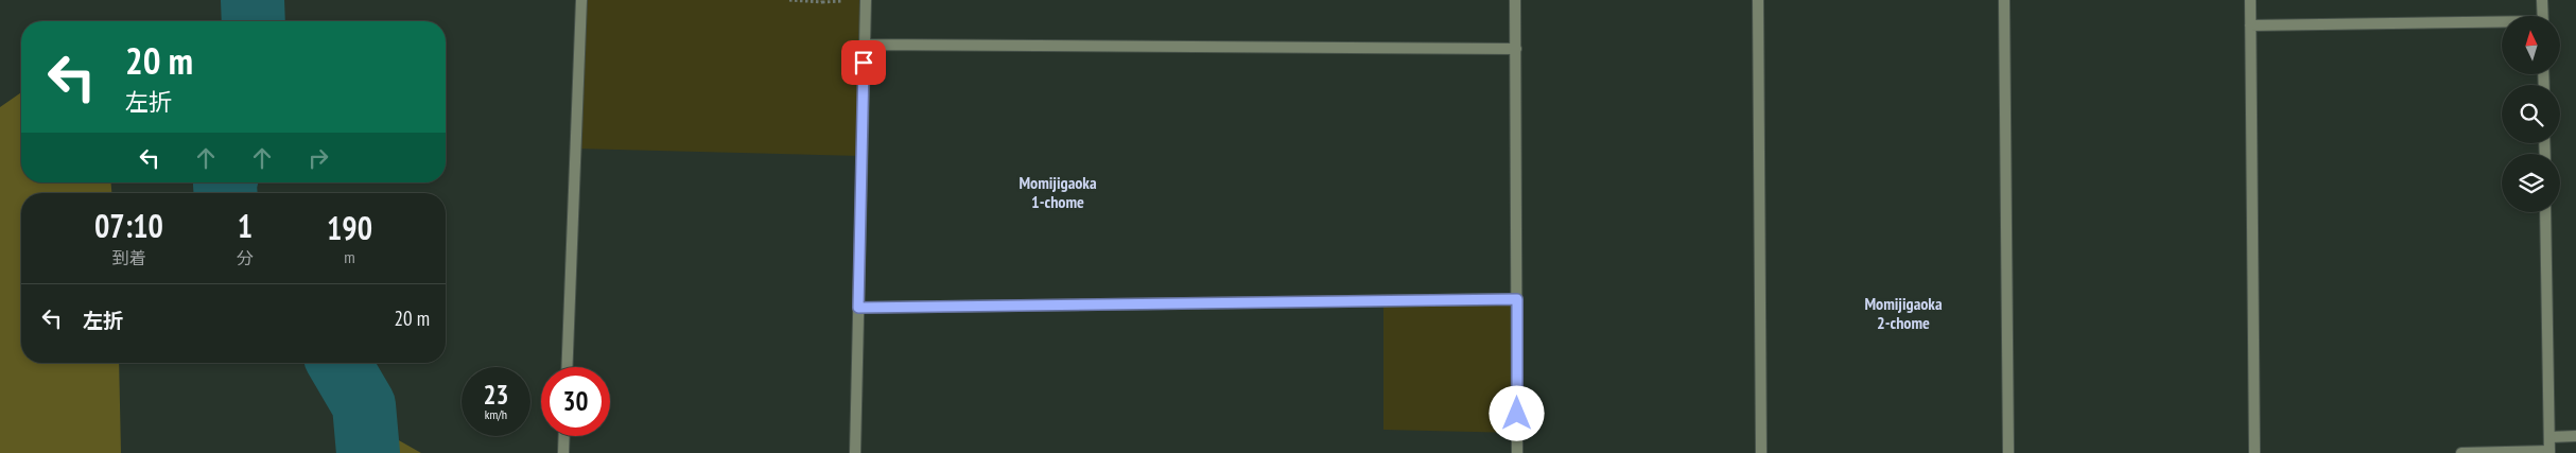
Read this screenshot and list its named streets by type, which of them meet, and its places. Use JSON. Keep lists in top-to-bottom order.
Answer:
{
  "districts": ["Momijigaoka 1-chome", "Momijigaoka 2-chome"],
  "north": "top",
  "page": {
    "turn": ["20 m", "左折"],
    "eta": [
      "07:10",
      "到着",
      "1",
      "分",
      "190",
      "m"
    ],
    "list": [
      {
        "name": "左折",
        "value": "20 m"
      }
    ],
    "speed": "23 km/h",
    "limit": "30"
  }
}
